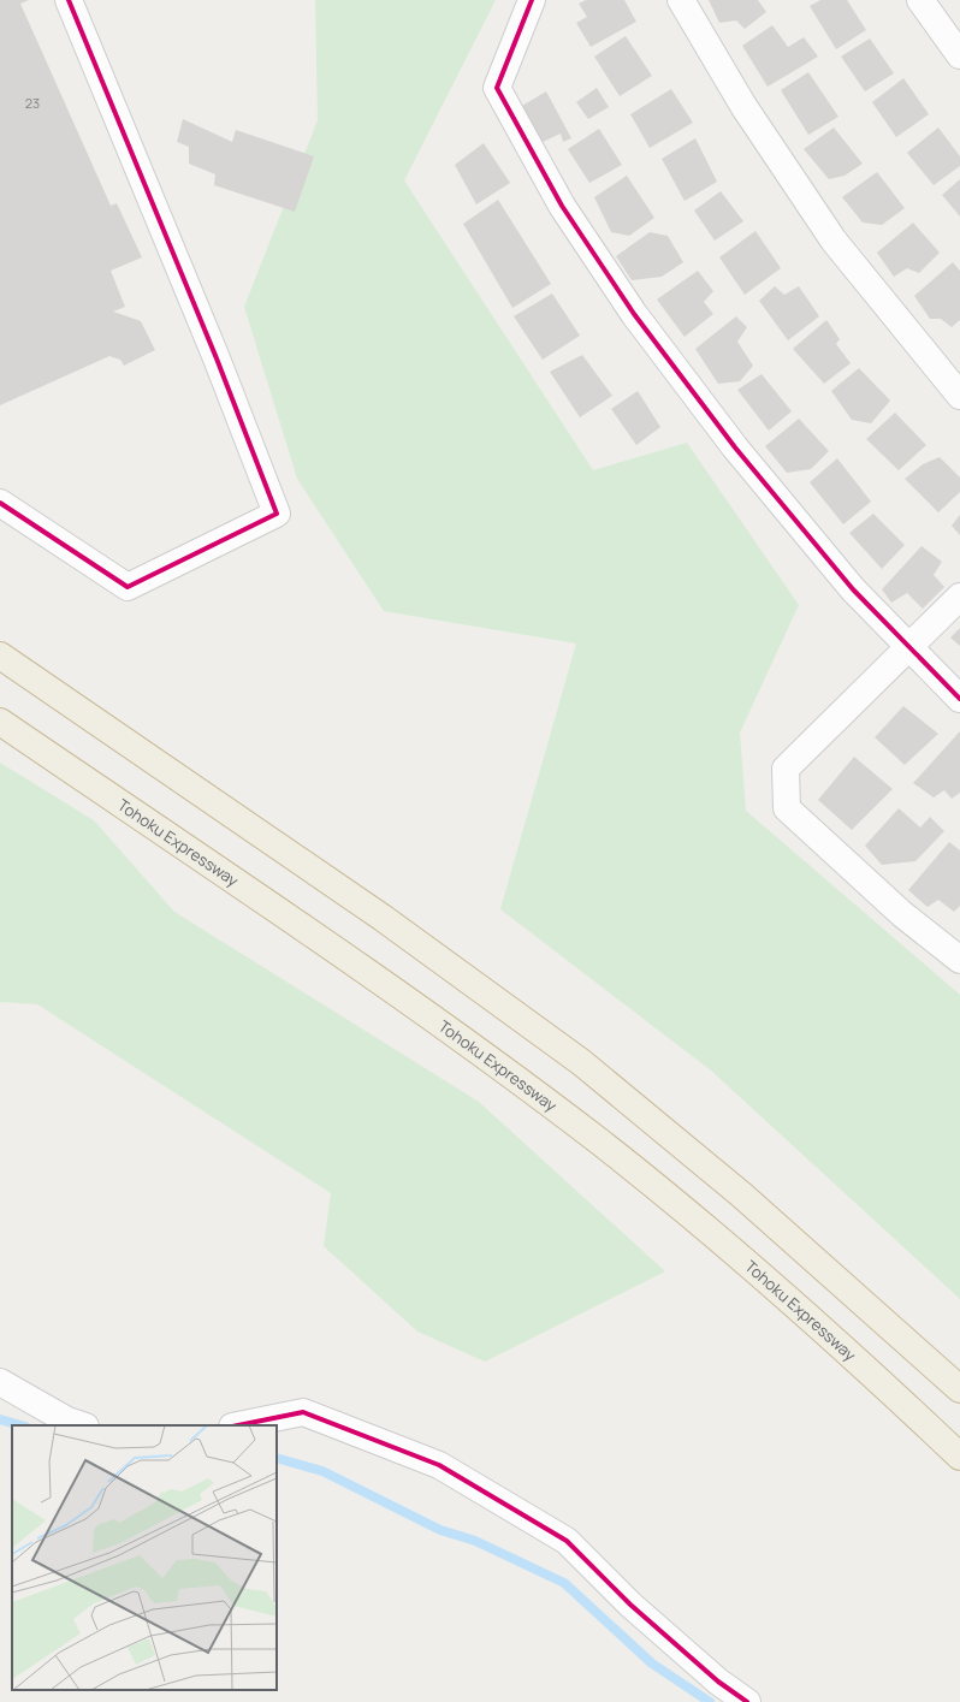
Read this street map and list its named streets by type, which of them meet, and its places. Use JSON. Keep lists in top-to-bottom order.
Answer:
{
  "streets": {
    "highway": ["Tohoku Expressway"]
  },
  "house_numbers": ["23"]
}
